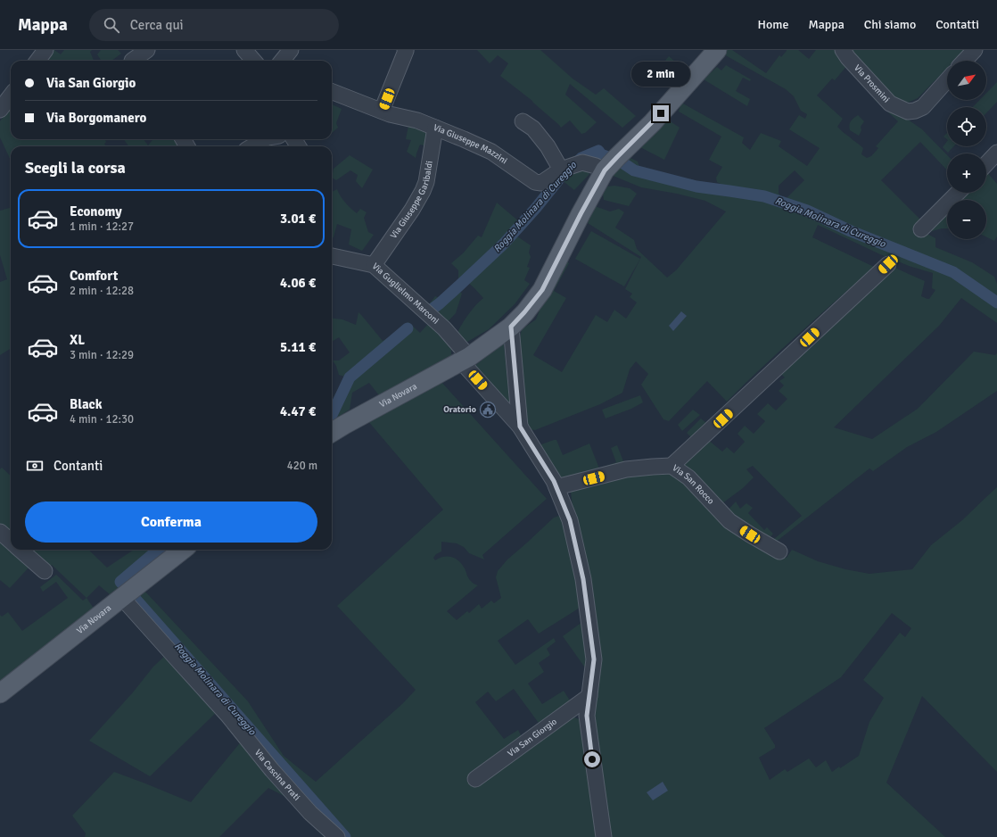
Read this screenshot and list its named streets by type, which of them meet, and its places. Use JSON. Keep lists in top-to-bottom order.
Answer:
{
  "streets": {
    "main road": ["Via Novara"],
    "street": [
      "Via Prosmini",
      "Via Giuseppe Mazzini",
      "Via Giuseppe Garibaldi",
      "Via Guglielmo Marconi",
      "Via San Rocco",
      "Via San Giorgio",
      "Via Cascina Prati"
    ]
  },
  "crossings": [
    ["Via Giuseppe Mazzini", "Via Giuseppe Garibaldi"],
    ["Via Giuseppe Garibaldi", "Via Guglielmo Marconi"],
    ["Via Guglielmo Marconi", "Via Novara"],
    ["Via Novara", "Via Cascina Prati"]
  ],
  "water": ["Roggia Molinara di Cureggio"],
  "places": {
    "public building": ["Oratorio"]
  },
  "north": "top right",
  "page": {
    "header": "Mappa",
    "search": "Cerca qui",
    "nav": [
      "Home",
      "Mappa",
      "Chi siamo",
      "Contatti"
    ],
    "map_buttons": ["+", "−"],
    "banner": ["Via San Giorgio", "Via Borgomanero"],
    "bubble": "2 min",
    "heading": "Scegli la corsa",
    "list": [
      {
        "name": "Economy",
        "note": "1 min · 12:27",
        "value": "3.01 €"
      },
      {
        "name": "Comfort",
        "note": "2 min · 12:28",
        "value": "4.06 €"
      },
      {
        "name": "XL",
        "note": "3 min · 12:29",
        "value": "5.11 €"
      },
      {
        "name": "Black",
        "note": "4 min · 12:30",
        "value": "4.47 €"
      }
    ],
    "pay": ["Contanti", "420 m"],
    "buttons": "Conferma"
  }
}
